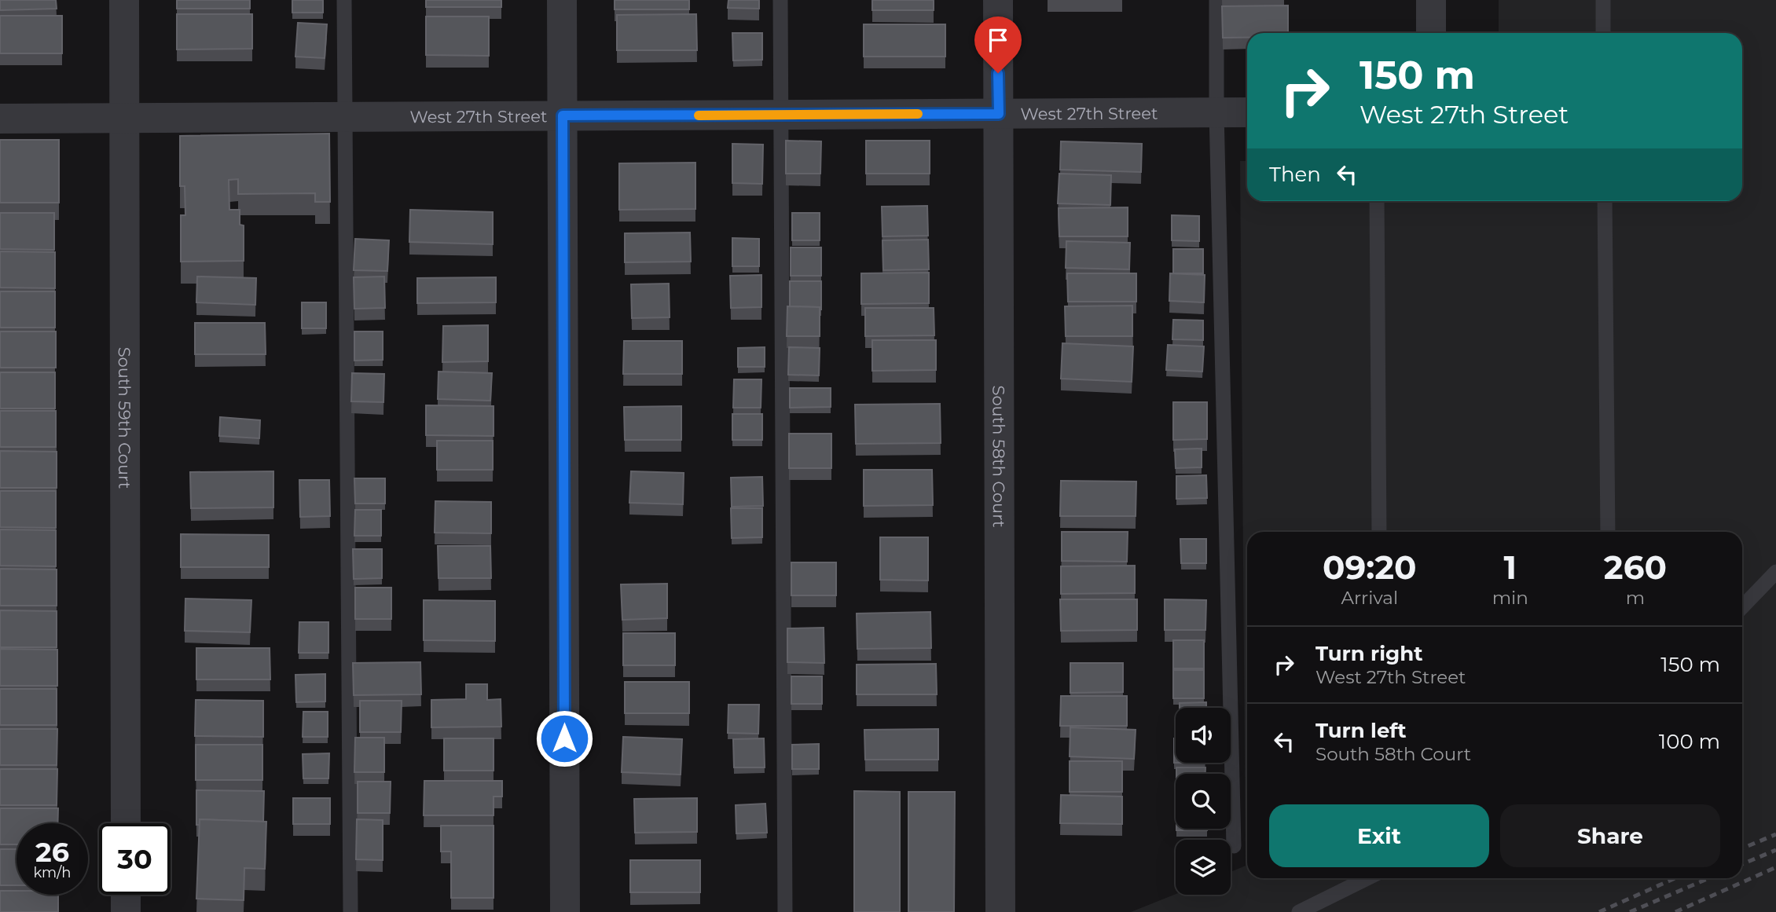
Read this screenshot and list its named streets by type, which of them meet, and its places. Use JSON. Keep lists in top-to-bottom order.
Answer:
{
  "streets": {
    "street": ["West 27th Street", "South 59th Court", "South 58th Court"]
  },
  "crossings": [
    ["West 27th Street", "South 59th Court"],
    ["West 27th Street", "South 58th Court"]
  ],
  "page": {
    "turn": ["150 m", "West 27th Street"],
    "then": "Then",
    "eta": [
      "09:20",
      "Arrival",
      "1",
      "min",
      "260",
      "m"
    ],
    "list": [
      {
        "name": "Turn right",
        "note": "West 27th Street",
        "value": "150 m"
      },
      {
        "name": "Turn left",
        "note": "South 58th Court",
        "value": "100 m"
      }
    ],
    "buttons": ["Exit", "Share"],
    "speed": "26 km/h",
    "limit": "30"
  }
}
